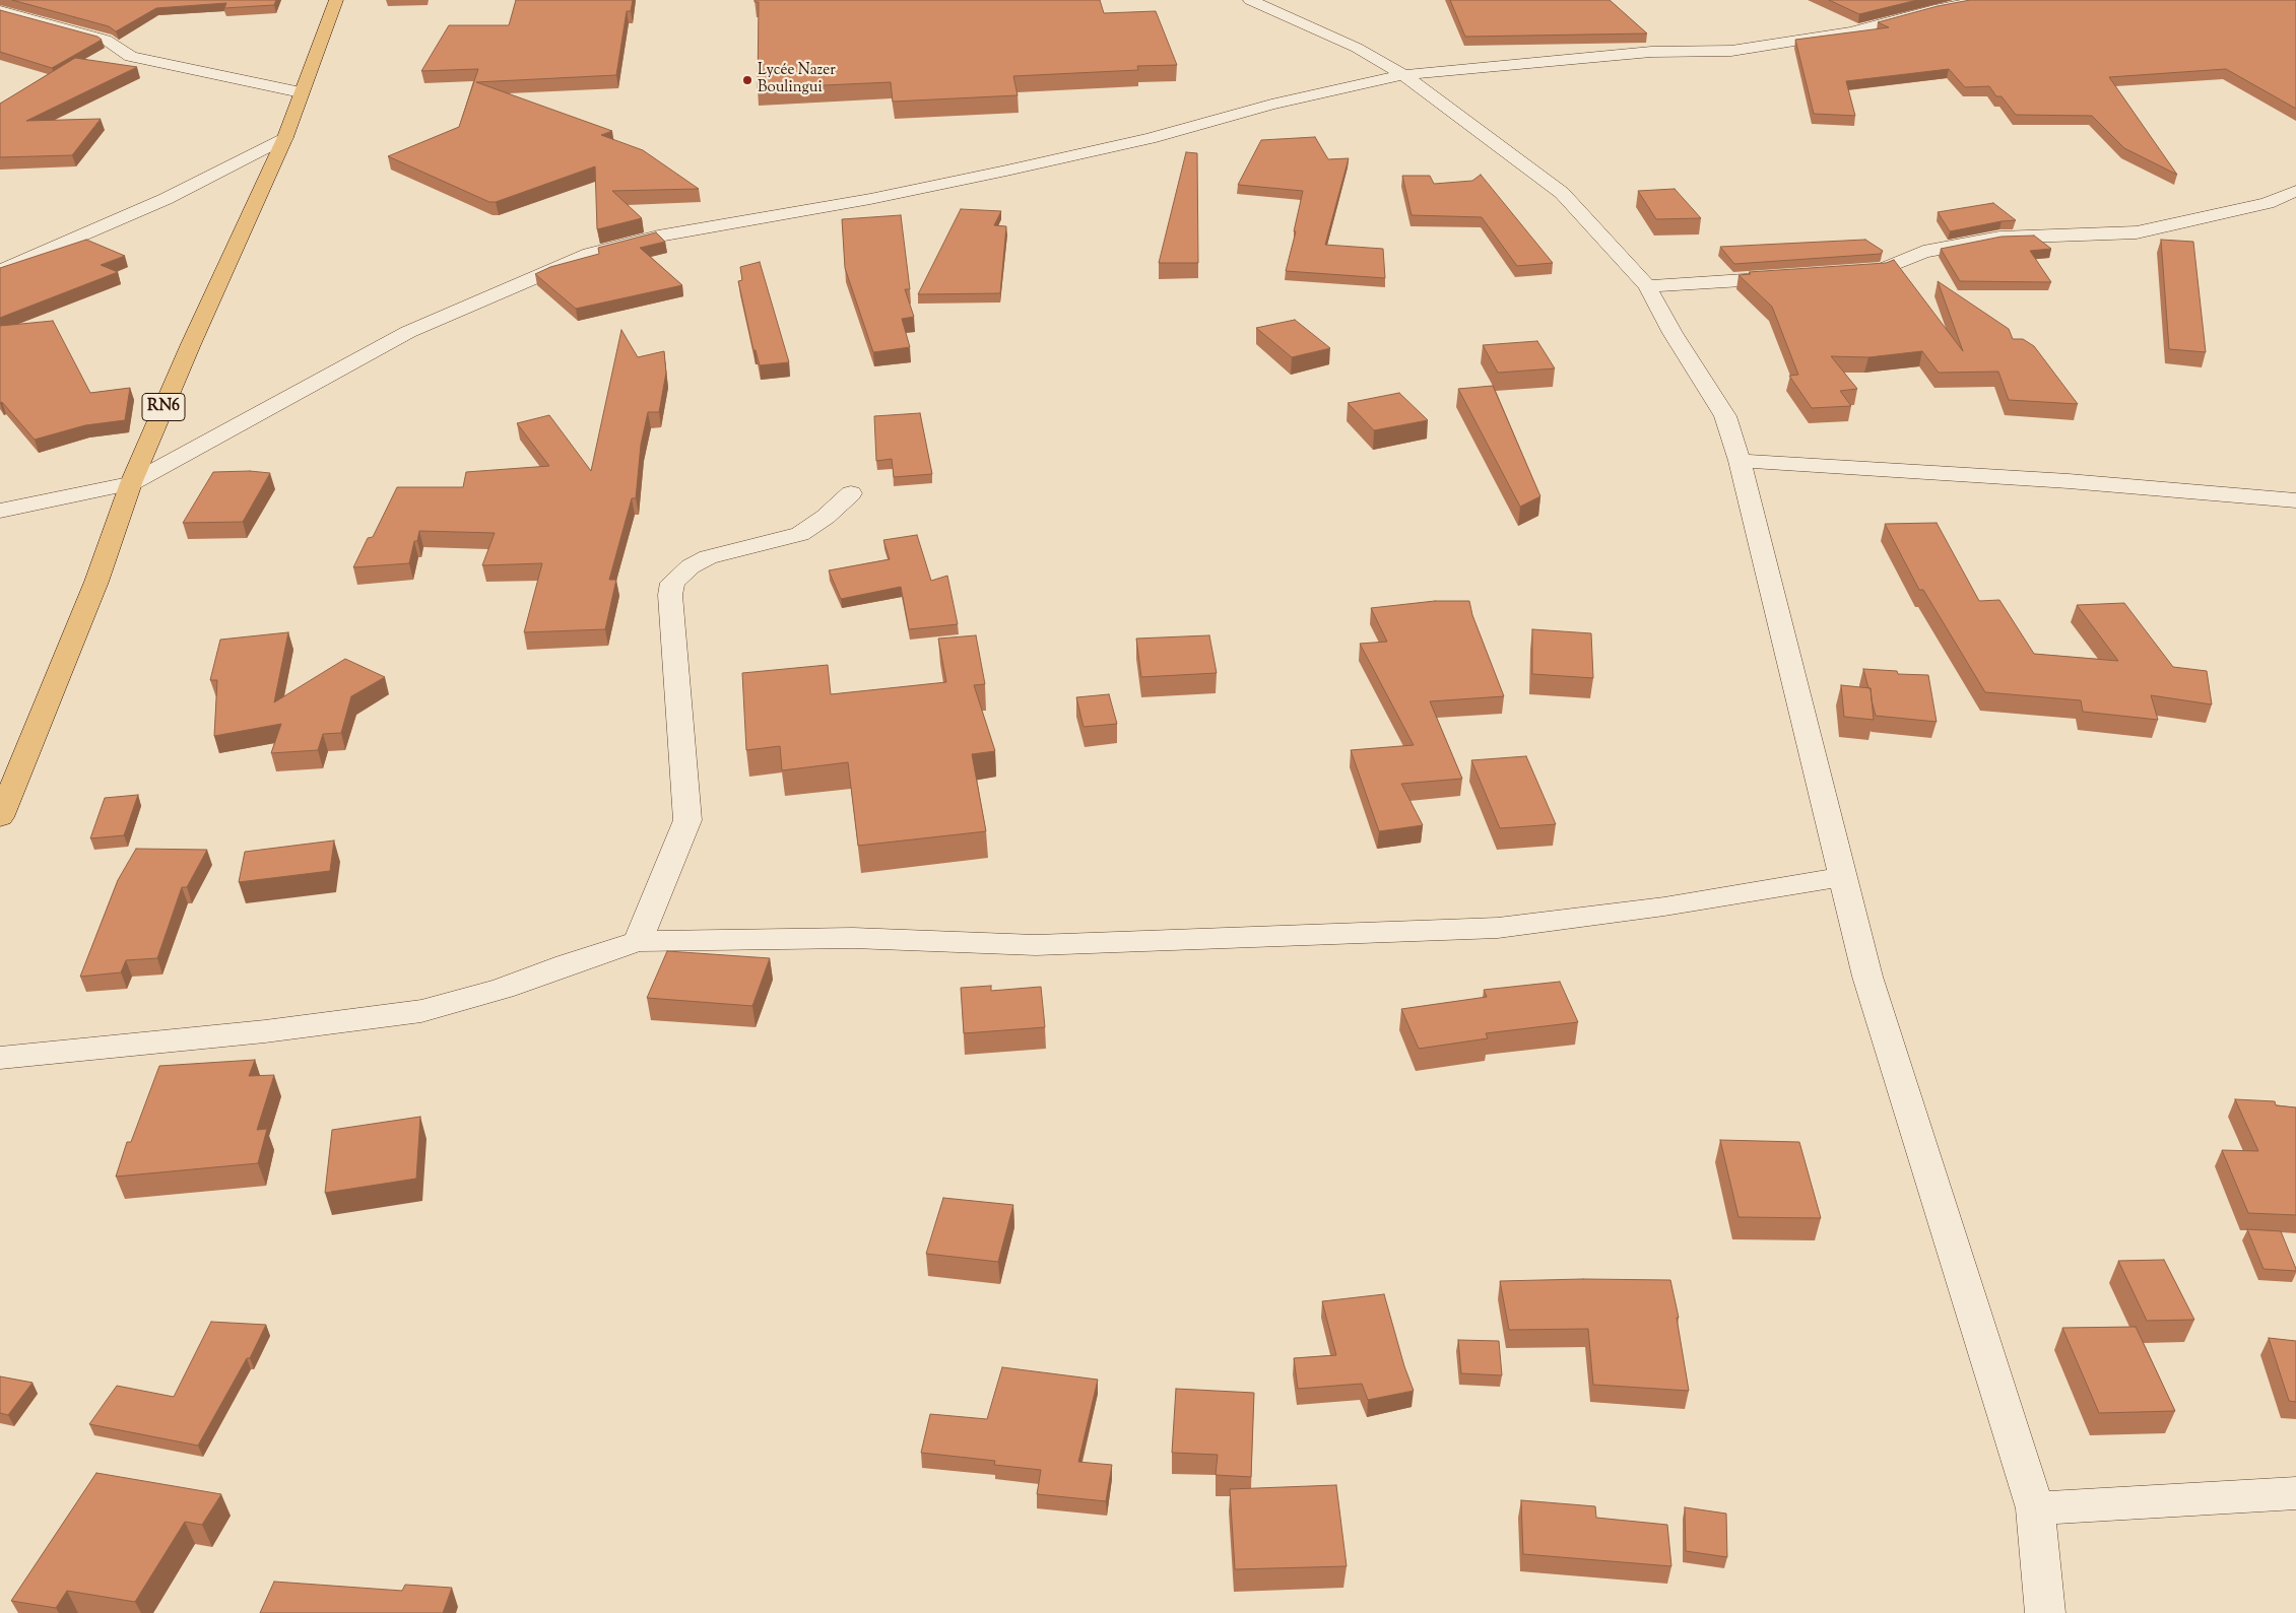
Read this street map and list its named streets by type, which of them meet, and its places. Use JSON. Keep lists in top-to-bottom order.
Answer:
{
  "streets": {
    "highway": ["RN6"]
  },
  "places": ["Lycée Nazer Boulingui"]
}
